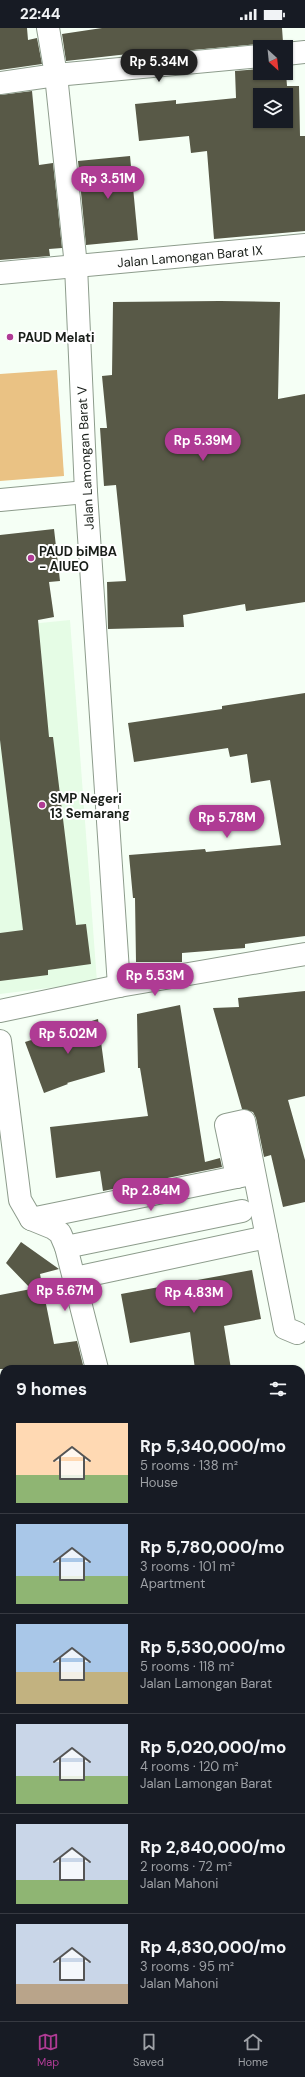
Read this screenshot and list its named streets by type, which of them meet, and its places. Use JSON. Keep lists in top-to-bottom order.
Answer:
{
  "streets": {
    "street": ["Jalan Lamongan Barat IX", "Jalan Lamongan Barat V"]
  },
  "crossings": [
    ["Jalan Lamongan Barat IX", "Jalan Lamongan Barat V"]
  ],
  "places": ["PAUD Melati", "PAUD biMBA - AIUEO", "SMP Negeri 13 Semarang"],
  "north": "bottom right",
  "page": {
    "status": "22:44",
    "price": [
      "Rp 5.34M",
      "Rp 3.51M",
      "Rp 5.39M",
      "Rp 5.78M",
      "Rp 5.53M",
      "Rp 5.02M",
      "Rp 2.84M",
      "Rp 5.67M",
      "Rp 4.83M"
    ],
    "heading": "9 homes",
    "list": [
      {
        "name": "Rp 5,340,000/mo",
        "note": "5 rooms · 138 m² · House"
      },
      {
        "name": "Rp 5,780,000/mo",
        "note": "3 rooms · 101 m² · Apartment"
      },
      {
        "name": "Rp 5,530,000/mo",
        "note": "5 rooms · 118 m² · Jalan Lamongan Barat"
      },
      {
        "name": "Rp 5,020,000/mo",
        "note": "4 rooms · 120 m² · Jalan Lamongan Barat"
      },
      {
        "name": "Rp 2,840,000/mo",
        "note": "2 rooms · 72 m² · Jalan Mahoni"
      },
      {
        "name": "Rp 4,830,000/mo",
        "note": "3 rooms · 95 m² · Jalan Mahoni"
      }
    ],
    "tabs": ["Map", "Saved", "Home"]
  }
}
